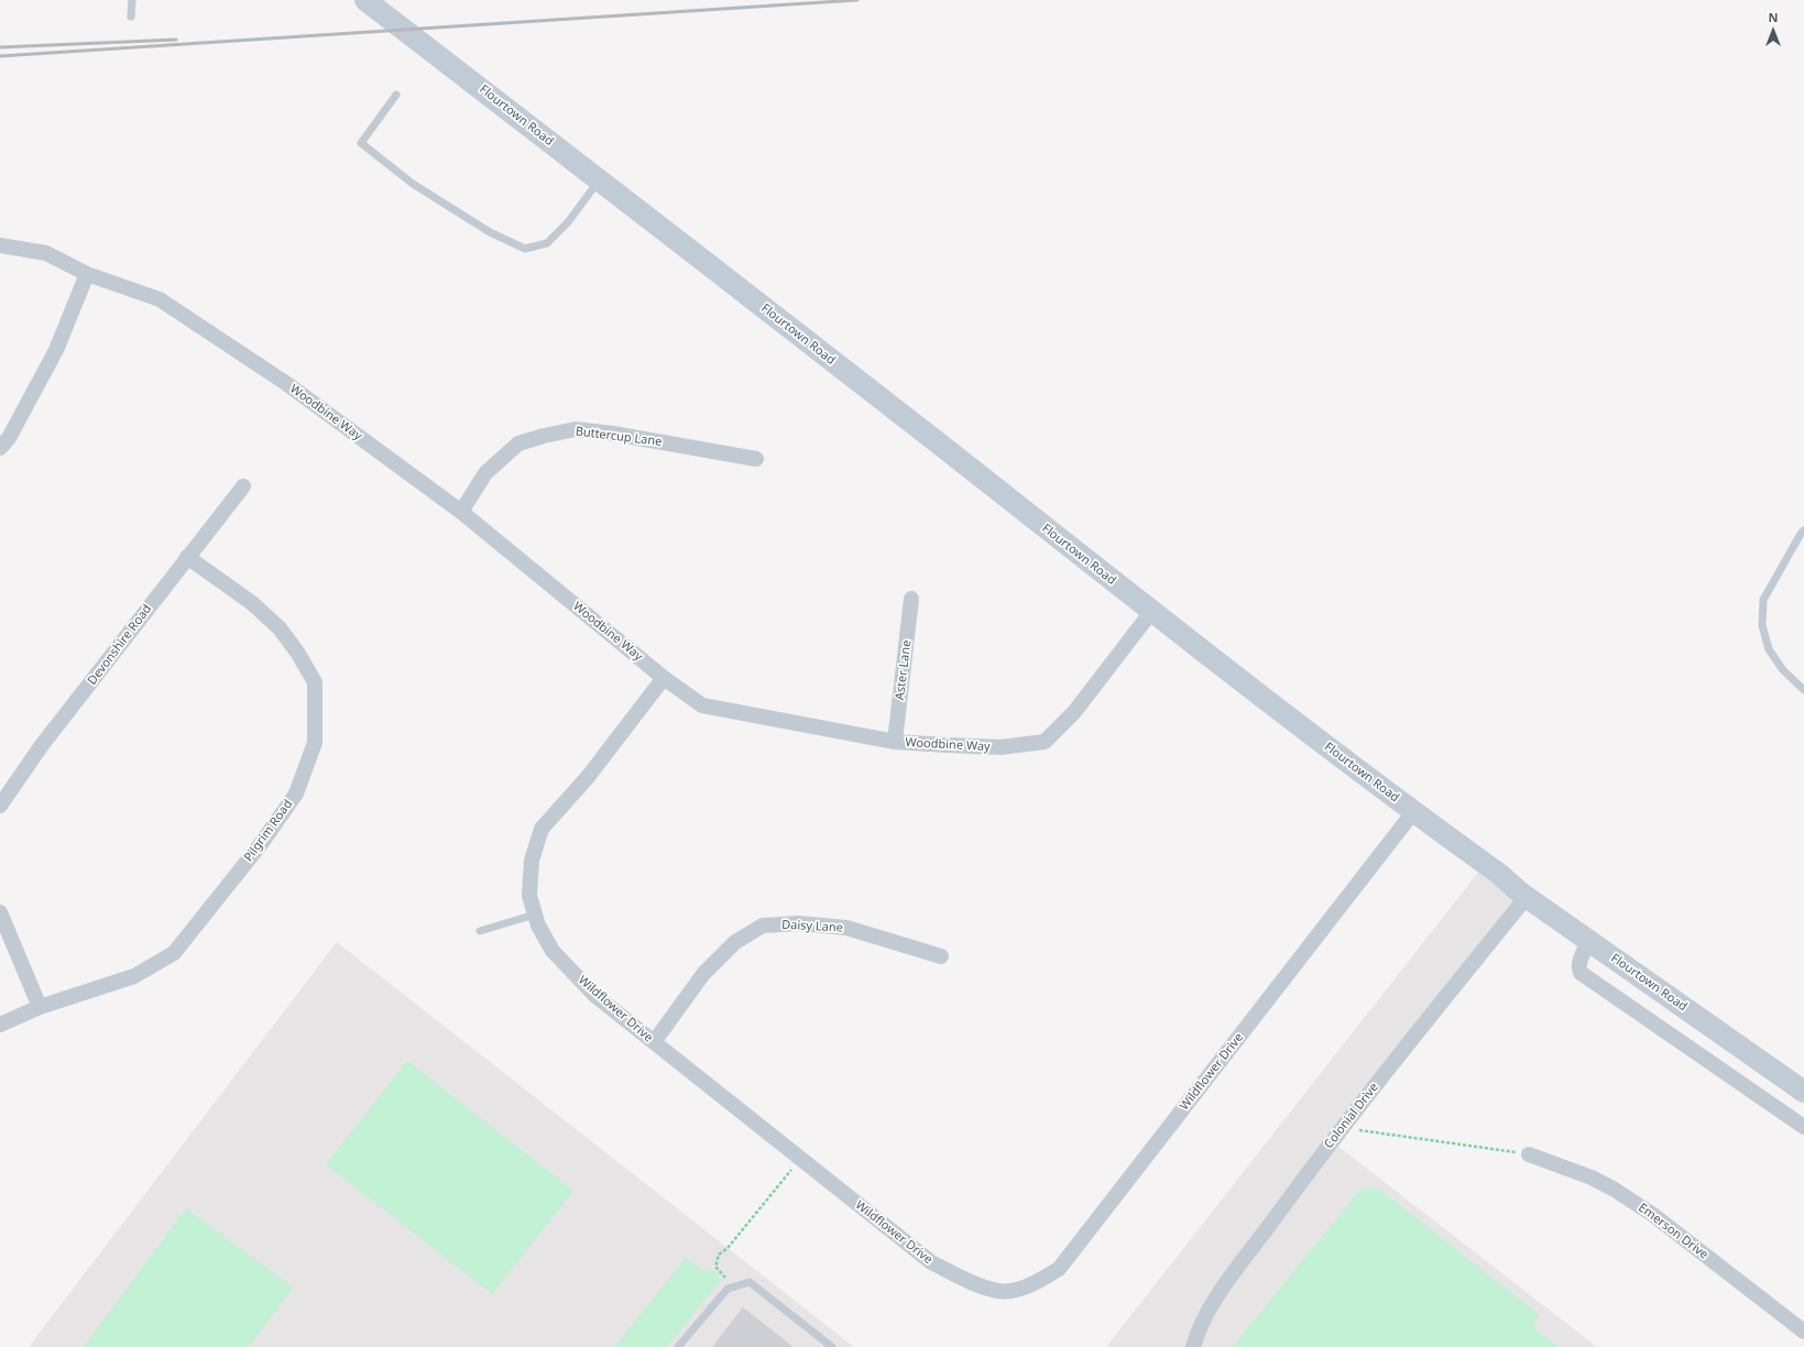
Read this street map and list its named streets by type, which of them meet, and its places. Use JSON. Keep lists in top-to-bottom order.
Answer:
{
  "streets": {
    "main road": ["Flourtown Road"],
    "street": [
      "Woodbine Way",
      "Buttercup Lane",
      "Devonshire Road",
      "Aster Lane",
      "Pilgrim Road",
      "Daisy Lane",
      "Wildflower Drive",
      "Colonial Drive",
      "Emerson Drive"
    ]
  },
  "crossings": [
    ["Flourtown Road", "Woodbine Way"],
    ["Flourtown Road", "Wildflower Drive"],
    ["Flourtown Road", "Colonial Drive"],
    ["Woodbine Way", "Buttercup Lane"],
    ["Woodbine Way", "Aster Lane"],
    ["Woodbine Way", "Wildflower Drive"],
    ["Devonshire Road", "Pilgrim Road"],
    ["Daisy Lane", "Wildflower Drive"]
  ],
  "north": "top"
}
